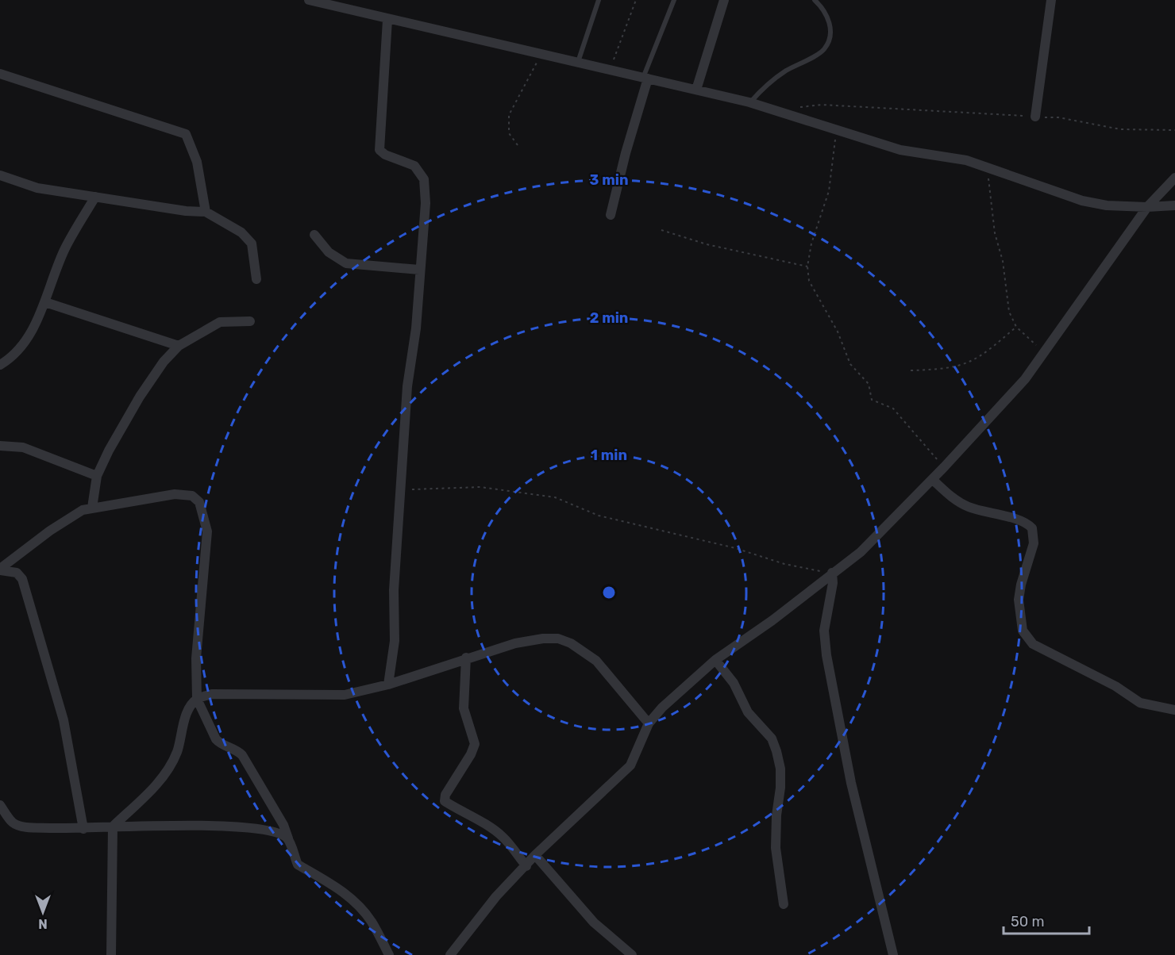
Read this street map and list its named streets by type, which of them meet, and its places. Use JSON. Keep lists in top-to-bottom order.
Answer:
{
  "scale_bar": "50 m",
  "north": "bottom",
  "rings": ["3 min", "2 min", "1 min"]
}
